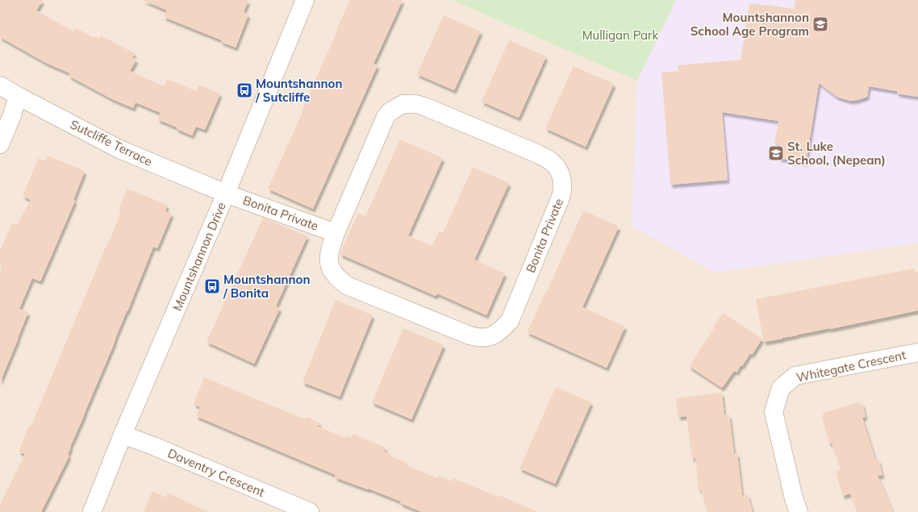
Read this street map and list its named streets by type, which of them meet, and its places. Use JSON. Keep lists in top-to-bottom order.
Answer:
{
  "streets": {
    "street": [
      "Sutcliffe Terrace",
      "Bonita Private",
      "Mountshannon Drive",
      "Whitegate Crescent",
      "Daventry Crescent"
    ]
  },
  "crossings": [
    ["Sutcliffe Terrace", "Bonita Private"],
    ["Sutcliffe Terrace", "Mountshannon Drive"],
    ["Bonita Private", "Mountshannon Drive"],
    ["Mountshannon Drive", "Daventry Crescent"]
  ],
  "parks": ["Mulligan Park"],
  "places": {
    "school or university": ["Mountshannon School Age Program", "St. Luke School, (Nepean)"],
    "bus stop": ["Mountshannon / Sutcliffe", "Mountshannon / Bonita"]
  }
}
